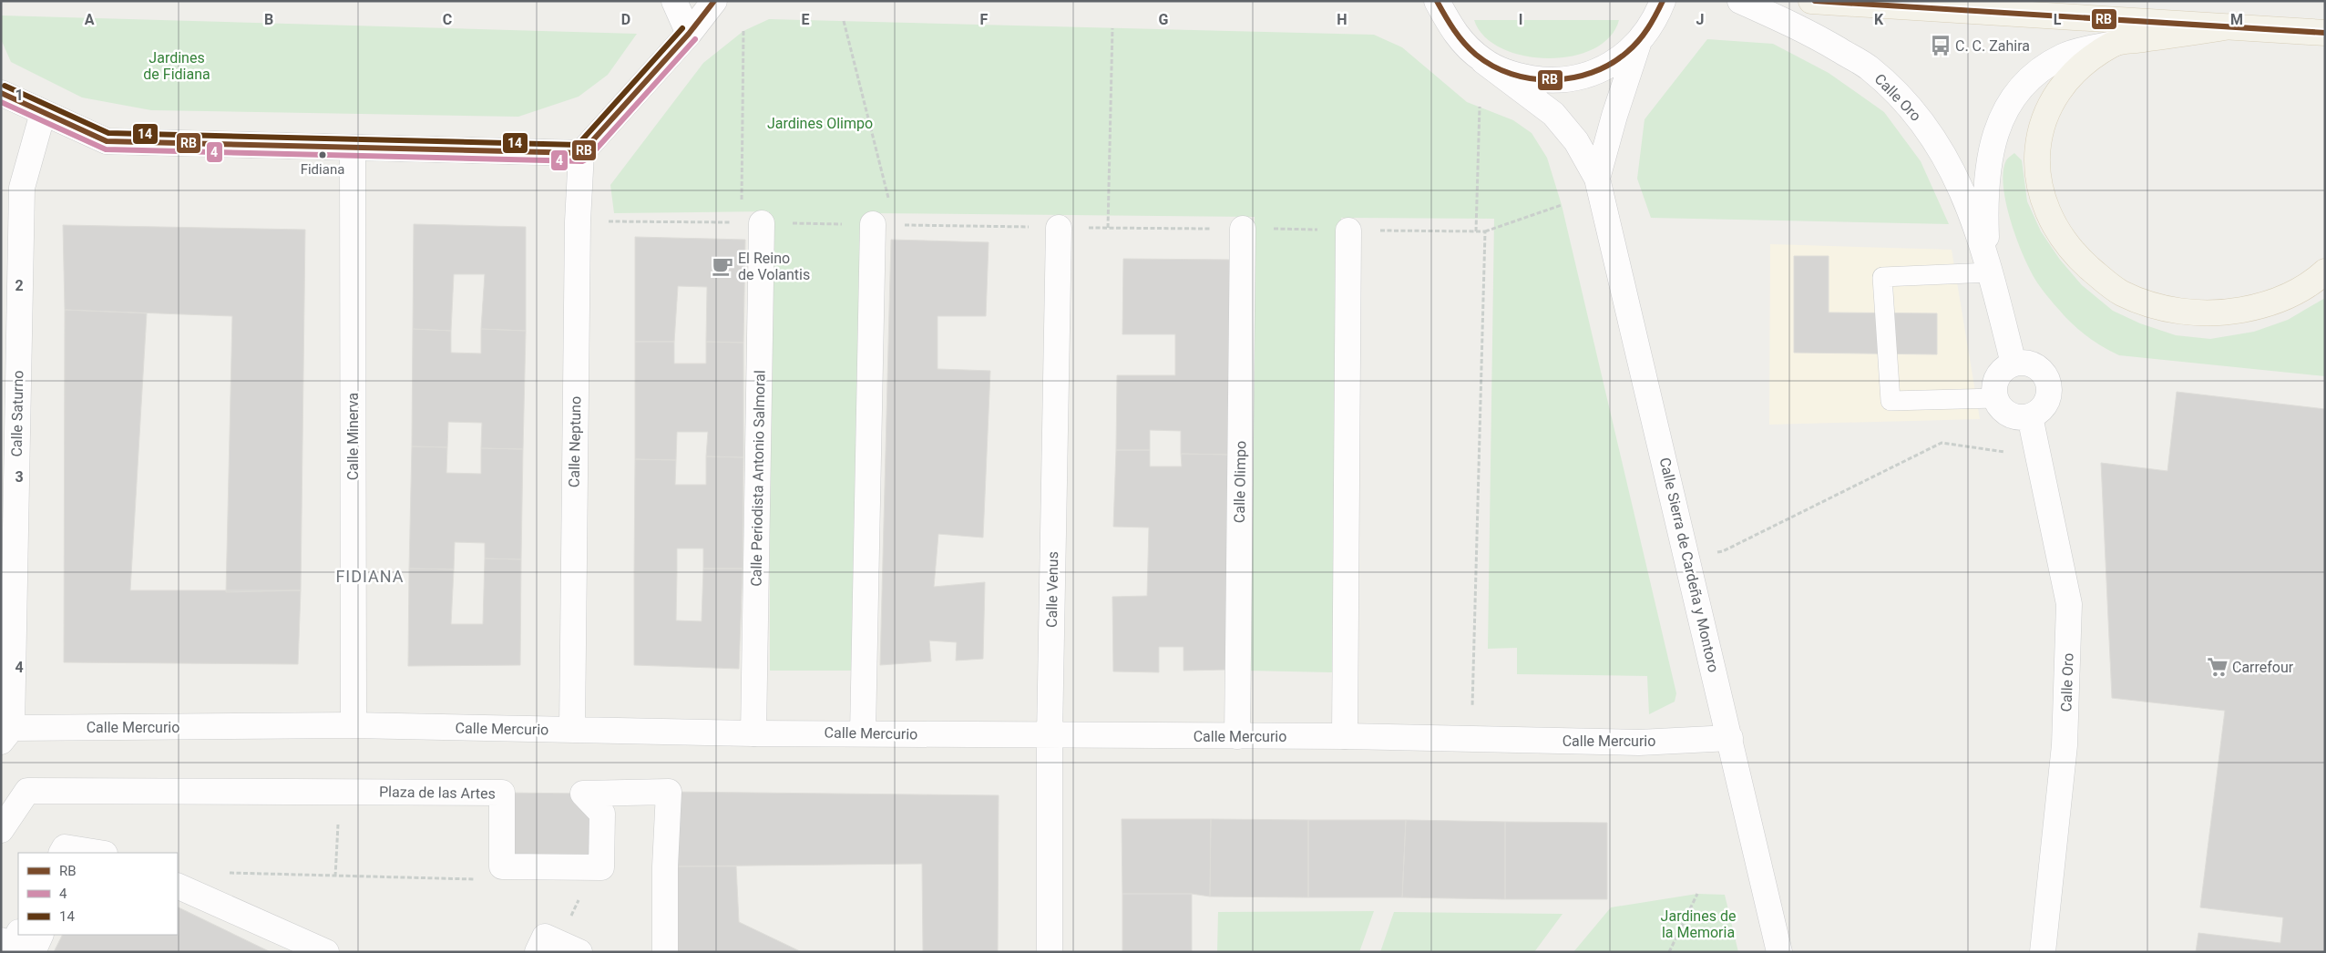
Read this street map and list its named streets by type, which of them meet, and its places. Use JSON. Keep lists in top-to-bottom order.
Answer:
{
  "streets": {
    "street": [
      "Calle Oro",
      "Calle Saturno",
      "Calle Minerva",
      "Calle Neptuno",
      "Calle Periodista Antonio Salmoral",
      "Calle Olimpo",
      "Calle Sierra de Cardeña y Montoro",
      "Calle Venus",
      "Calle Mercurio",
      "Plaza de las Artes"
    ]
  },
  "crossings": [
    ["Calle Saturno", "Calle Mercurio"],
    ["Calle Minerva", "Calle Mercurio"],
    ["Calle Neptuno", "Calle Mercurio"],
    ["Calle Periodista Antonio Salmoral", "Calle Mercurio"],
    ["Calle Olimpo", "Calle Mercurio"],
    ["Calle Sierra de Cardeña y Montoro", "Calle Mercurio"],
    ["Calle Venus", "Calle Mercurio"]
  ],
  "districts": ["FIDIANA"],
  "parks": ["Jardines de Fidiana", "Jardines Olimpo", "Jardines de la Memoria"],
  "places": {
    "bus stop": ["C. C. Zahira"],
    "other": ["Fidiana"],
    "cafe": ["El Reino de Volantis"],
    "supermarket": ["Carrefour"]
  },
  "lines": ["transit line RB", "transit line 14", "transit line 4"],
  "legend": ["RB", "4", "14"],
  "grid": {
    "columns": [
      "A",
      "B",
      "C",
      "D",
      "E",
      "F",
      "G",
      "H",
      "I",
      "J",
      "K",
      "L",
      "M"
    ],
    "rows": [
      "1",
      "2",
      "3",
      "4"
    ]
  }
}
